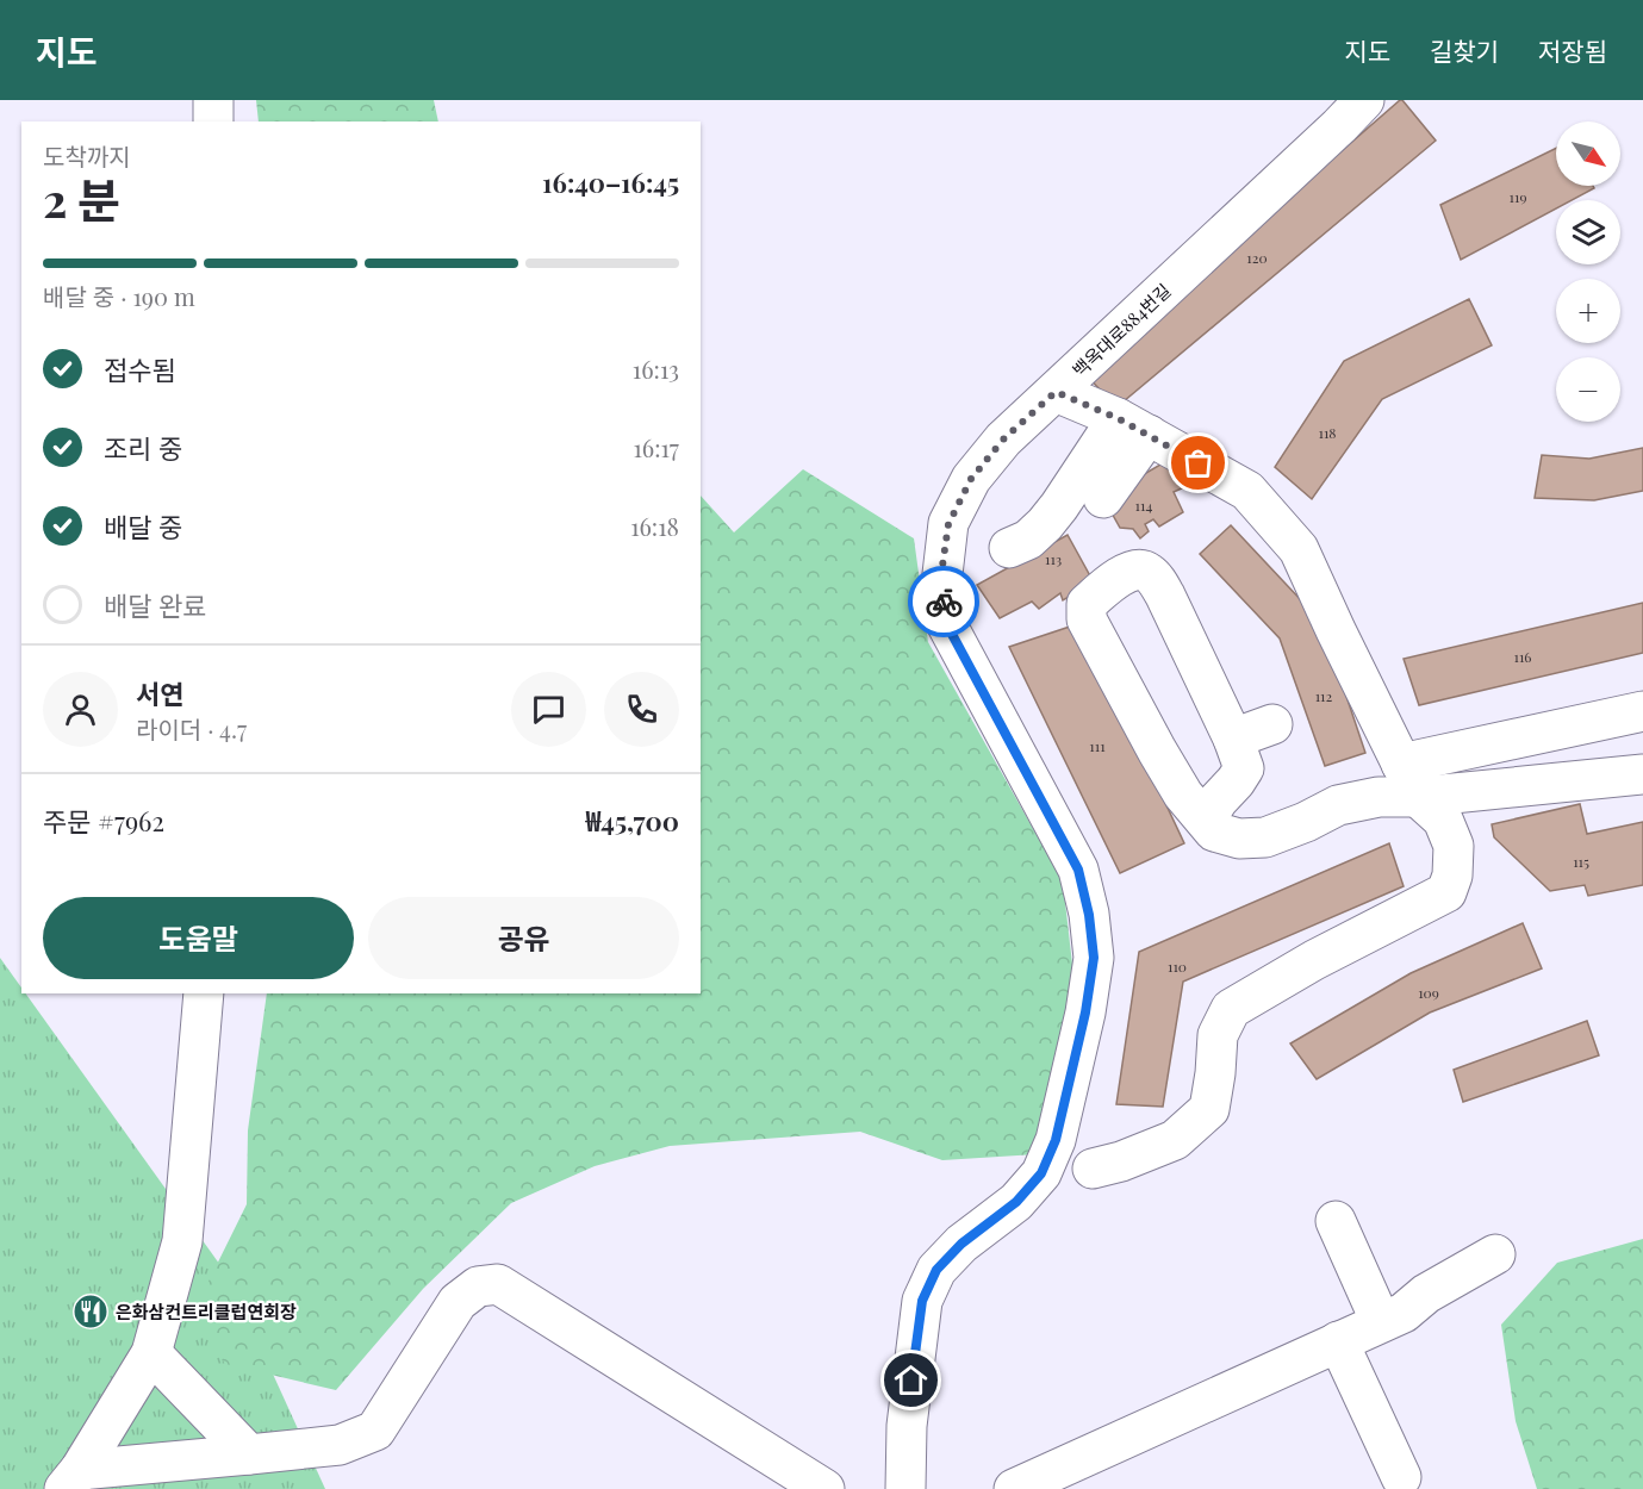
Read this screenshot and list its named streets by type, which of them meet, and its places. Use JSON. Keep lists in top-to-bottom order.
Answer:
{
  "streets": {
    "street": ["백옥대로884번길"]
  },
  "places": {
    "restaurant": ["은화삼컨트리클럽연회장"]
  },
  "house_numbers": [
    "119",
    "120",
    "118",
    "114",
    "113",
    "116",
    "112",
    "111",
    "115",
    "110",
    "109"
  ],
  "north": "bottom right",
  "page": {
    "header": "지도",
    "nav": ["지도", "길찾기", "저장됨"],
    "map_buttons": ["+", "−"],
    "heading": ["2 분", "도착까지", "16:40–16:45"],
    "panel": [
      "서연",
      "라이더 · 4.7",
      "주문 #7962",
      "₩45,700"
    ],
    "bar": "배달 중 · 190 m",
    "list": [
      ["접수됨", "16:13"],
      ["조리 중", "16:17"],
      ["배달 중", "16:18"],
      "배달 완료"
    ],
    "buttons": ["도움말", "공유"]
  }
}
